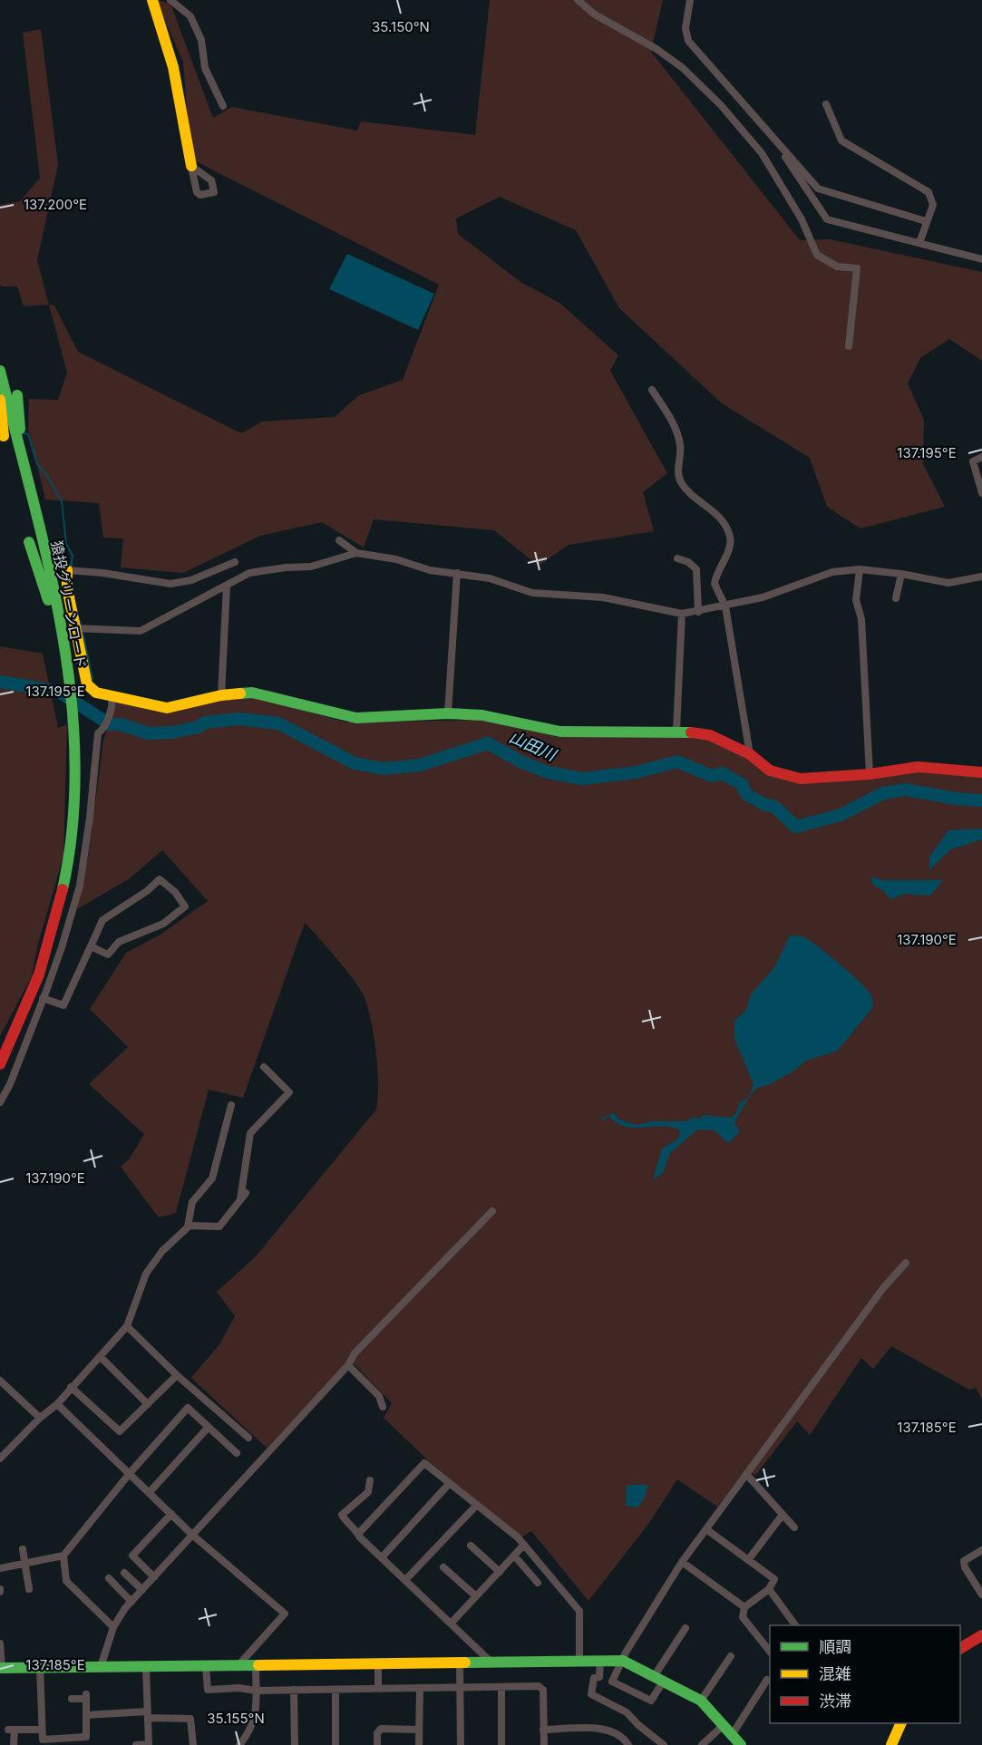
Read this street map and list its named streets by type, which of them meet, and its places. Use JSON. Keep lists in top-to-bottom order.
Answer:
{
  "streets": {
    "street": ["猿投グリーンロード"]
  },
  "water": ["山田川"],
  "legend": ["順調", "混雑", "渋滞"],
  "coordinates": [
    "35.150°N",
    "137.200°E",
    "137.195°E",
    "137.190°E",
    "137.185°E",
    "35.155°N"
  ]
}
